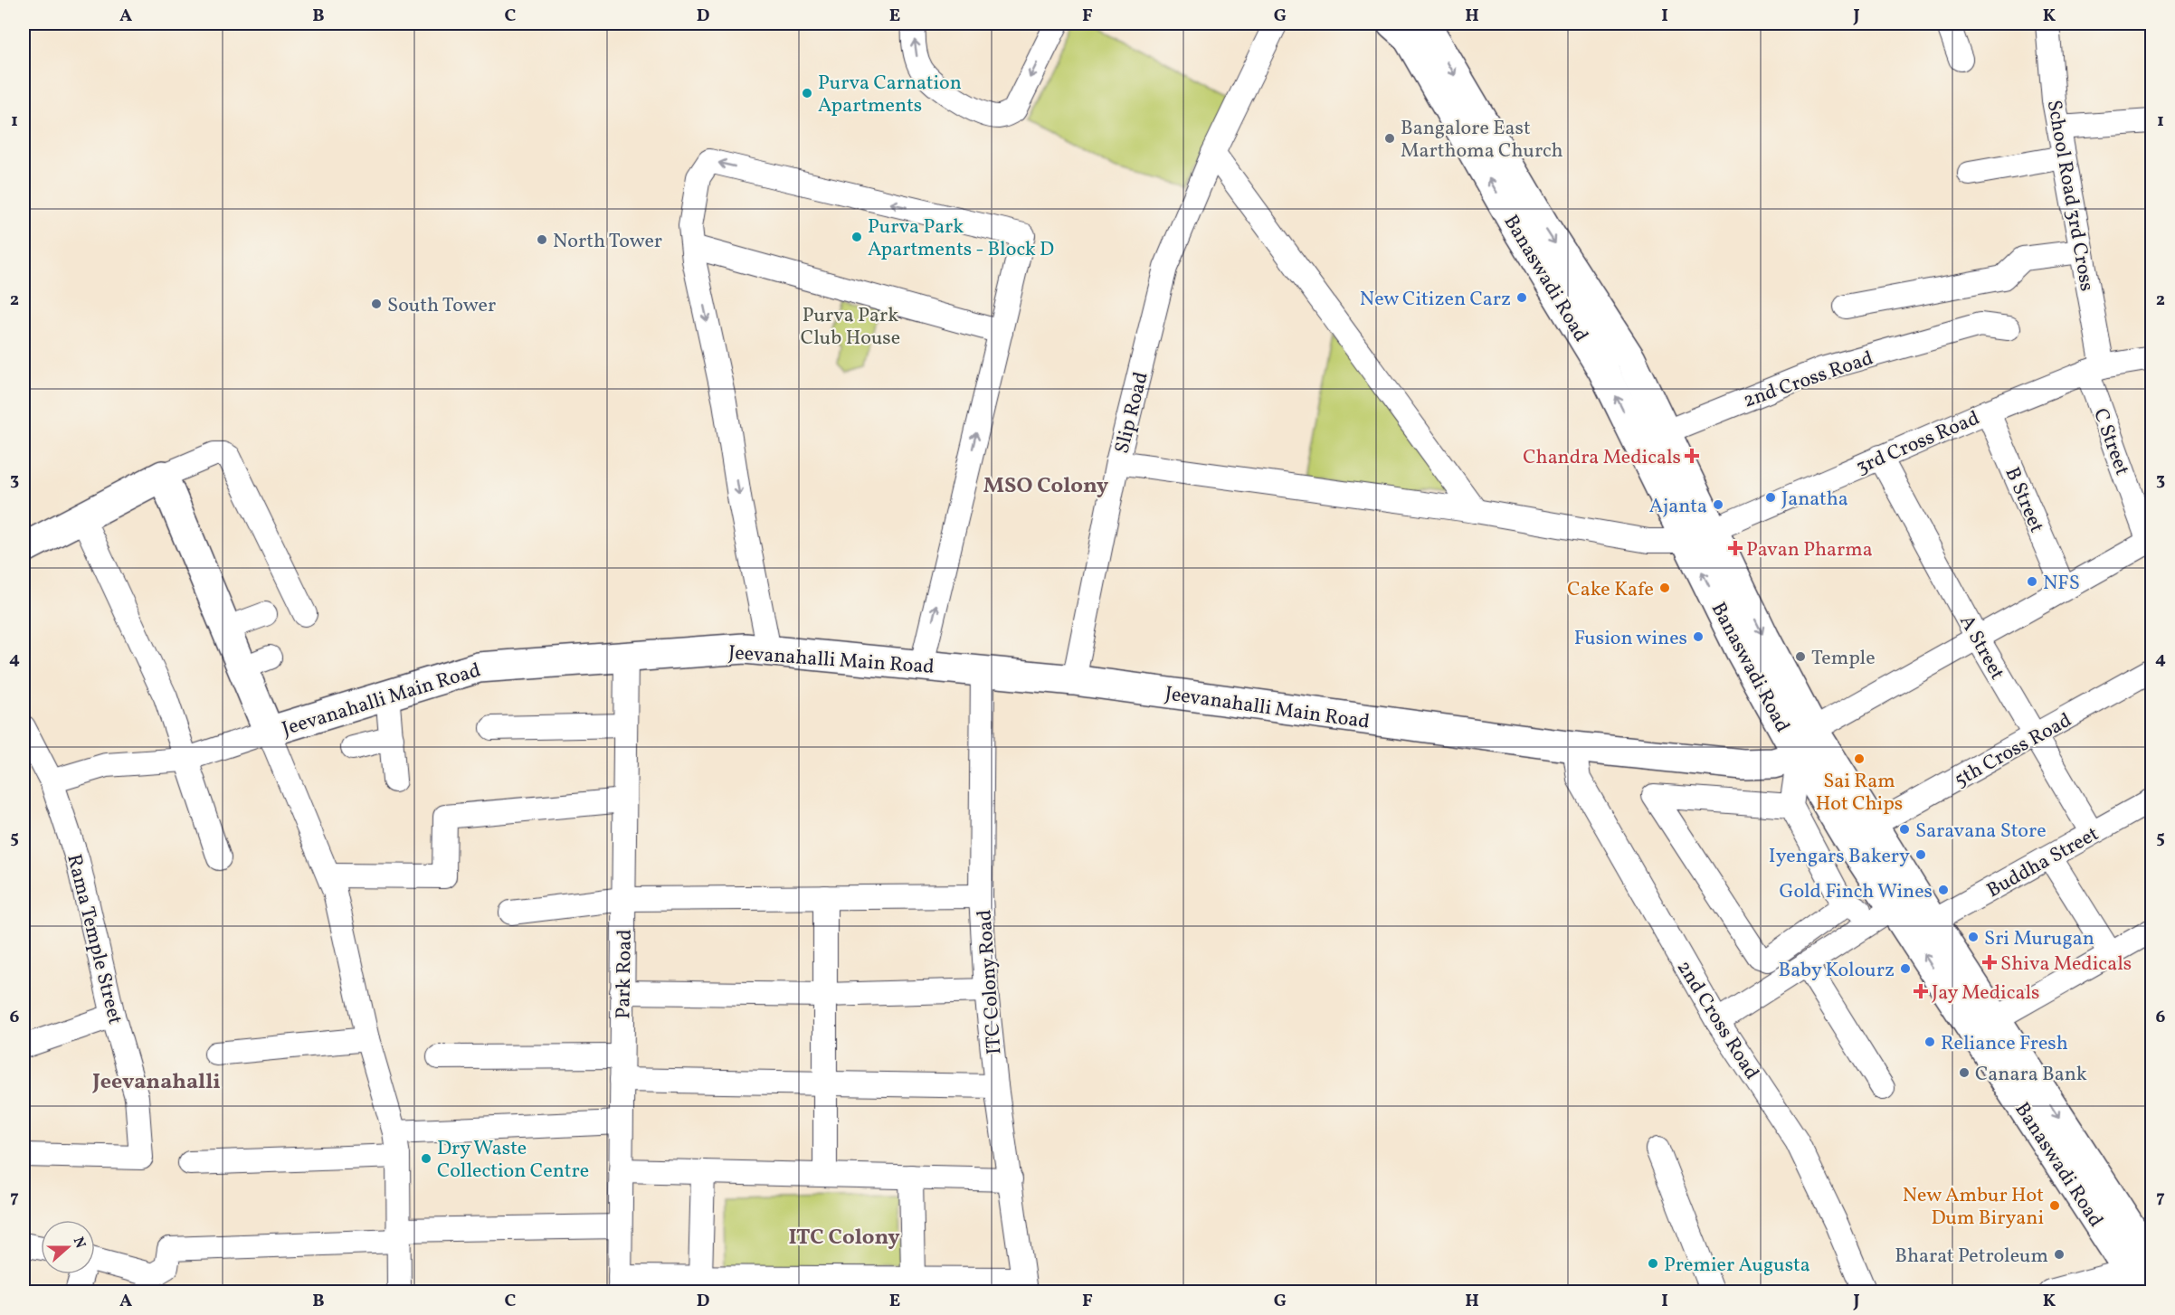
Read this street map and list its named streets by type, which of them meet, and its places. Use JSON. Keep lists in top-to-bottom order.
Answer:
{
  "streets": {
    "main road": ["Banaswadi Road", "Jeevanahalli Main Road"],
    "street": [
      "School Road 3rd Cross",
      "2nd Cross Road",
      "Slip Road",
      "3rd Cross Road",
      "C Street",
      "B Street",
      "A Street",
      "5th Cross Road",
      "Buddha Street",
      "Rama Temple Street",
      "Park Road",
      "ITC Colony Road"
    ]
  },
  "crossings": [
    ["School Road 3rd Cross", "3rd Cross Road"],
    ["School Road 3rd Cross", "C Street"],
    ["Banaswadi Road", "2nd Cross Road"],
    ["Banaswadi Road", "3rd Cross Road"],
    ["Banaswadi Road", "Jeevanahalli Main Road"],
    ["Banaswadi Road", "5th Cross Road"],
    ["Banaswadi Road", "Buddha Street"],
    ["2nd Cross Road", "Jeevanahalli Main Road"],
    ["Slip Road", "Jeevanahalli Main Road"],
    ["3rd Cross Road", "C Street"],
    ["3rd Cross Road", "B Street"],
    ["3rd Cross Road", "A Street"],
    ["A Street", "5th Cross Road"],
    ["A Street", "Buddha Street"],
    ["Jeevanahalli Main Road", "Park Road"],
    ["Jeevanahalli Main Road", "ITC Colony Road"]
  ],
  "districts": ["MSO Colony", "Jeevanahalli", "ITC Colony"],
  "parks": ["Purva Park Club House"],
  "places": {
    "other": [
      "Purva Carnation Apartments",
      "Bangalore East Marthoma Church",
      "Purva Park Apartments - Block D",
      "North Tower",
      "New Citizen Carz",
      "South Tower",
      "Janatha",
      "Ajanta",
      "NFS",
      "Cake Kafe",
      "Fusion wines",
      "Temple",
      "Sai Ram Hot Chips",
      "Saravana Store",
      "Iyengars Bakery",
      "Gold Finch Wines",
      "Sri Murugan",
      "Baby Kolourz",
      "Reliance Fresh",
      "Canara Bank",
      "Dry Waste Collection Centre",
      "New Ambur Hot Dum Biryani",
      "Bharat Petroleum",
      "Premier Augusta"
    ],
    "health": [
      "Chandra Medicals",
      "Pavan Pharma",
      "Shiva Medicals",
      "Jay Medicals"
    ]
  },
  "north": "right",
  "grid": {
    "columns": [
      "A",
      "B",
      "C",
      "D",
      "E",
      "F",
      "G",
      "H",
      "I",
      "J",
      "K"
    ],
    "rows": [
      "1",
      "2",
      "3",
      "4",
      "5",
      "6",
      "7"
    ]
  }
}
